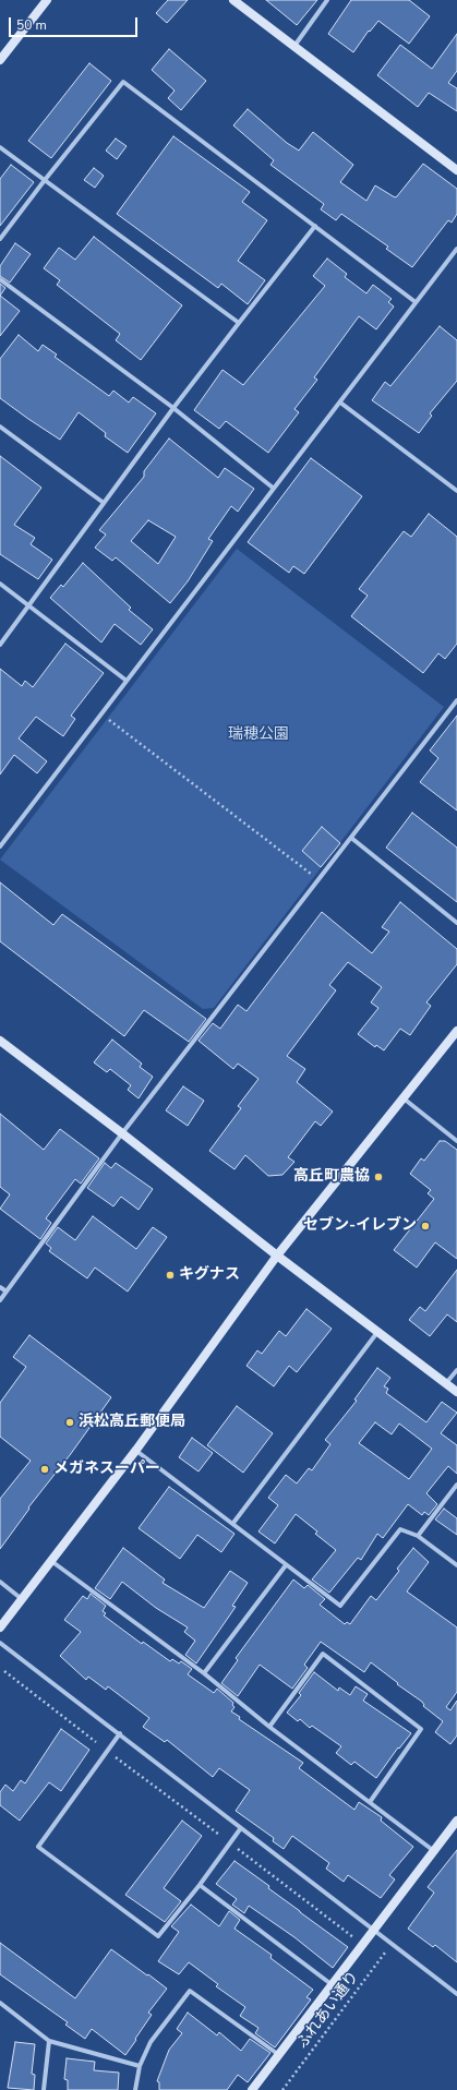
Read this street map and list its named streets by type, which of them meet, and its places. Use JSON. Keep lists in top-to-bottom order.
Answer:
{
  "streets": {
    "path": ["ふれあい通り"]
  },
  "parks": ["瑞穂公園"],
  "places": [
    "高丘町農協",
    "セブン-イレブン",
    "キグナス",
    "浜松高丘郵便局",
    "メガネスーパー"
  ],
  "scale_bar": "50 m"
}
